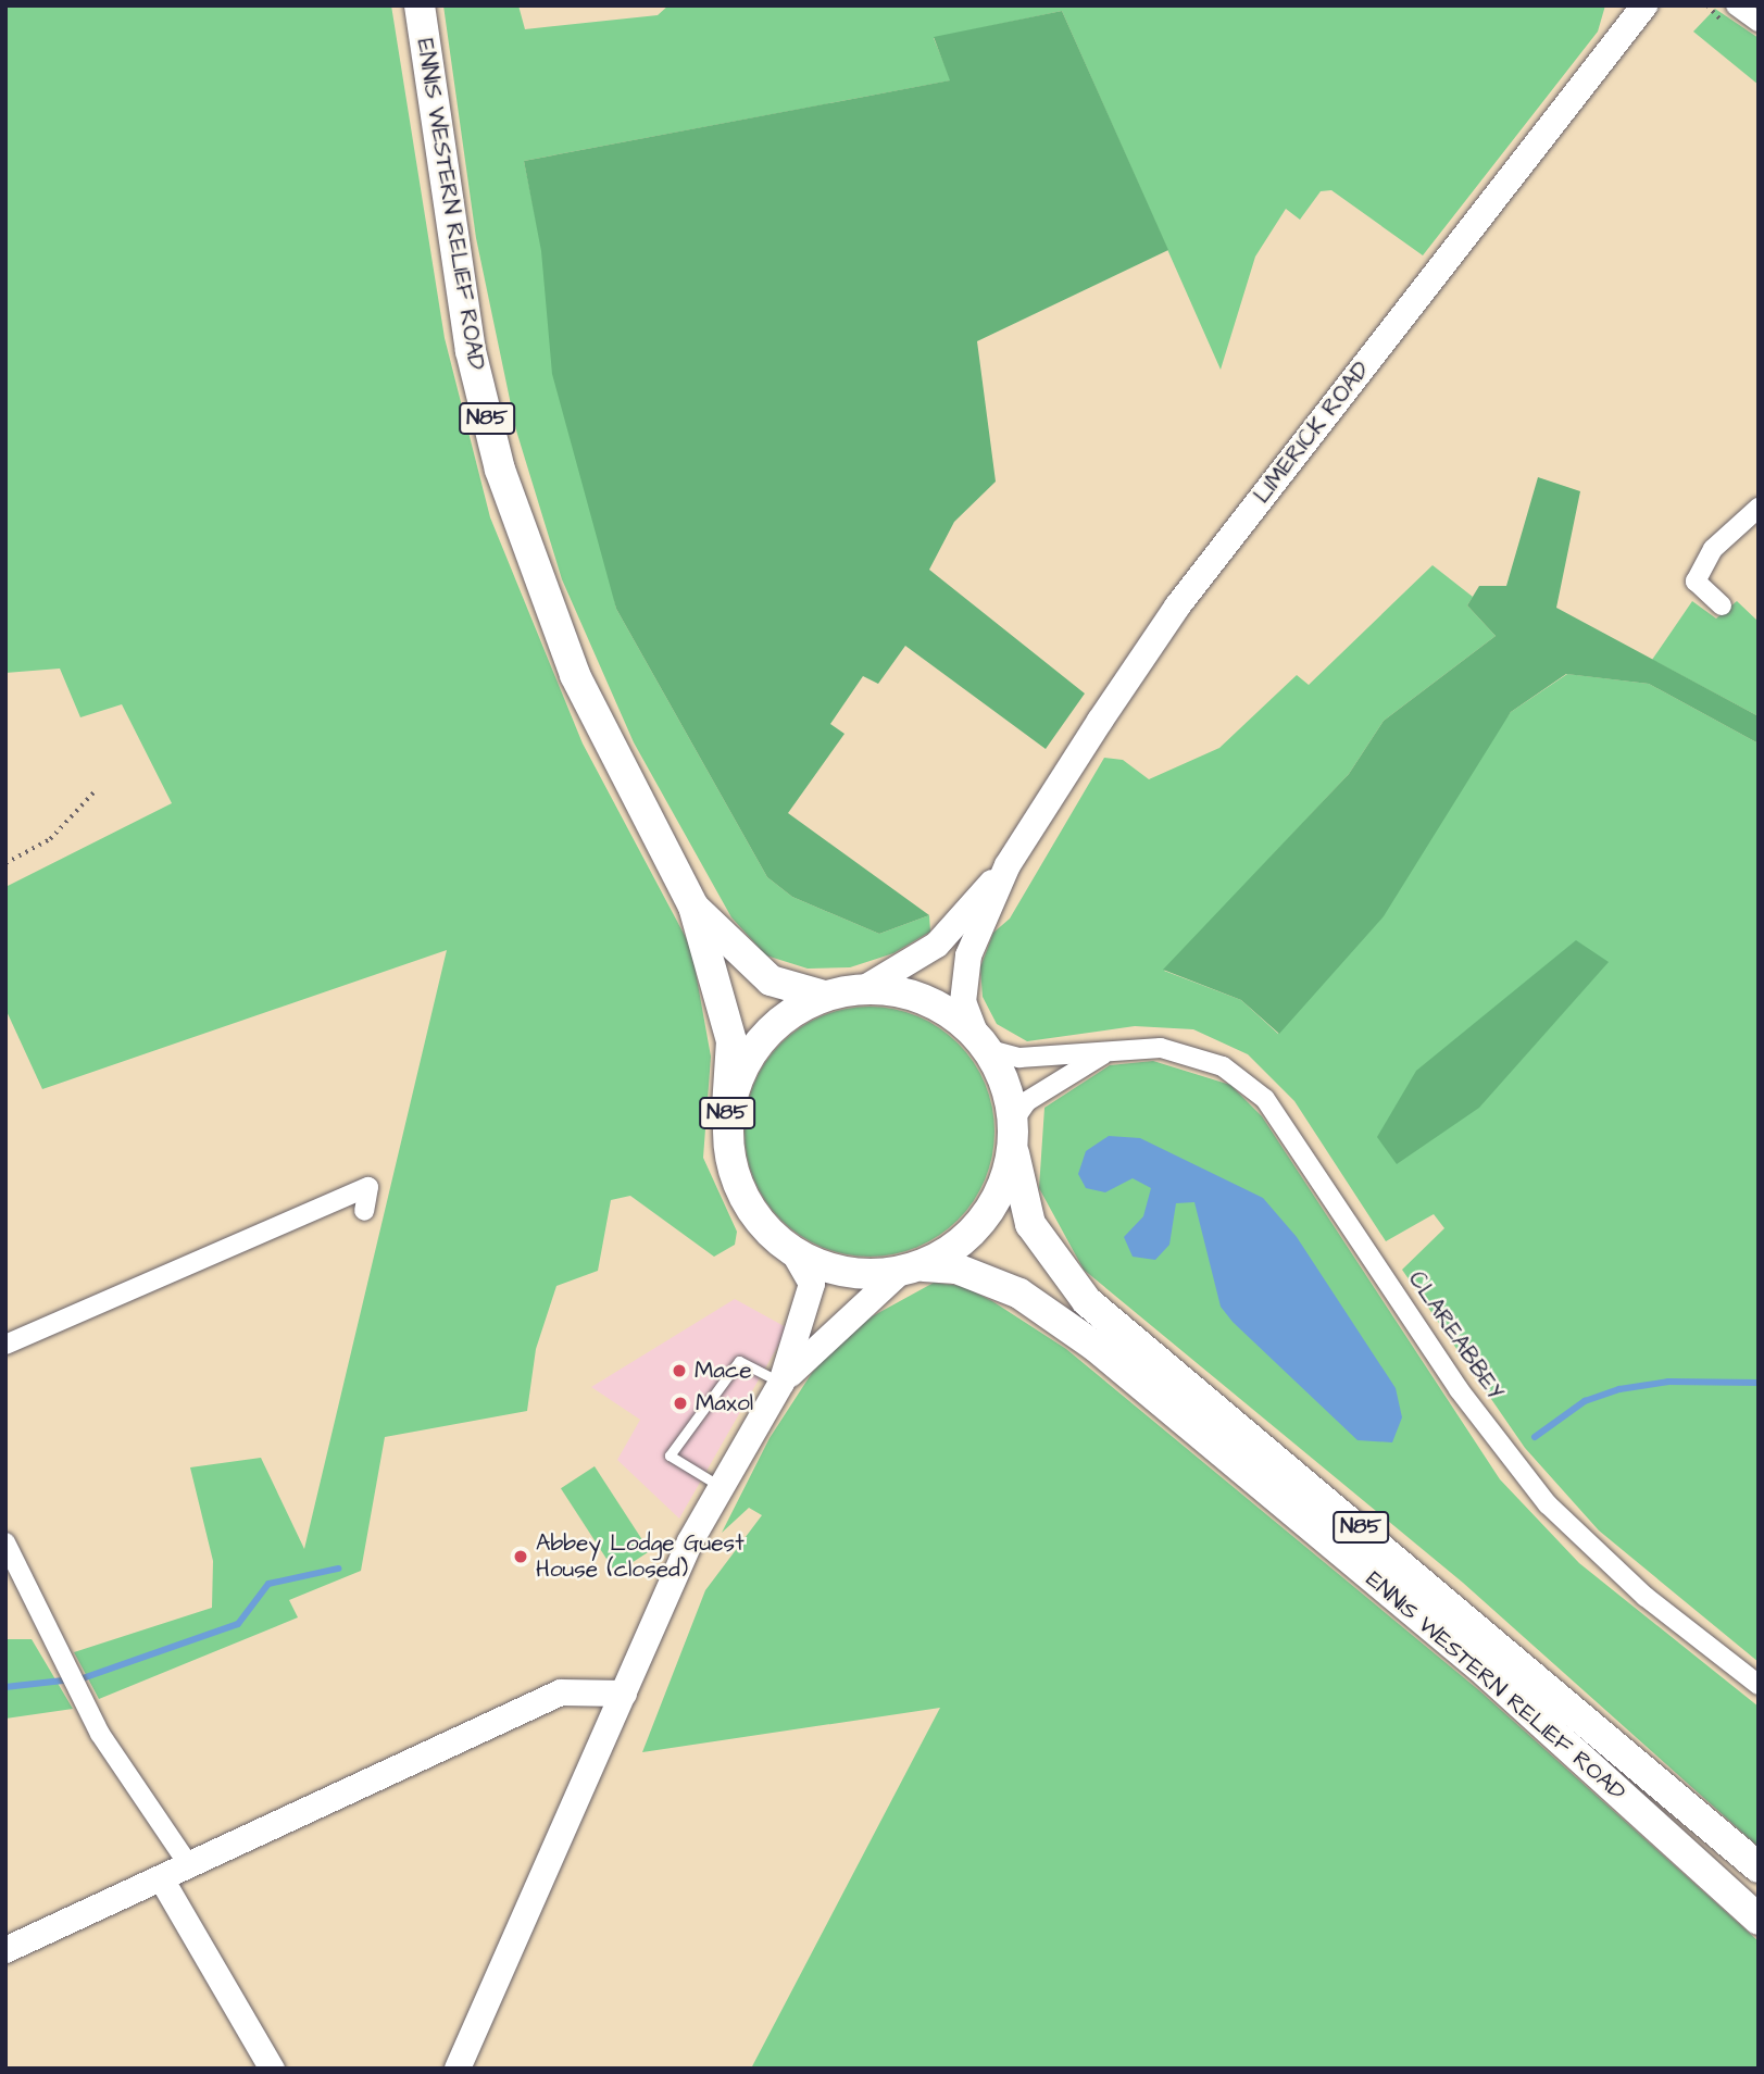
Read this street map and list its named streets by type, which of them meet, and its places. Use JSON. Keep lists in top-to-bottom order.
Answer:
{
  "streets": {
    "main road": ["ENNIS WESTERN RELIEF ROAD", "N85", "LIMERICK ROAD"],
    "street": ["CLAREABBEY"]
  },
  "crossings": [
    ["ENNIS WESTERN RELIEF ROAD", "N85"],
    ["N85", "CLAREABBEY"]
  ],
  "places": ["Mace", "Maxol", "Abbey Lodge Guest House (closed)"]
}
